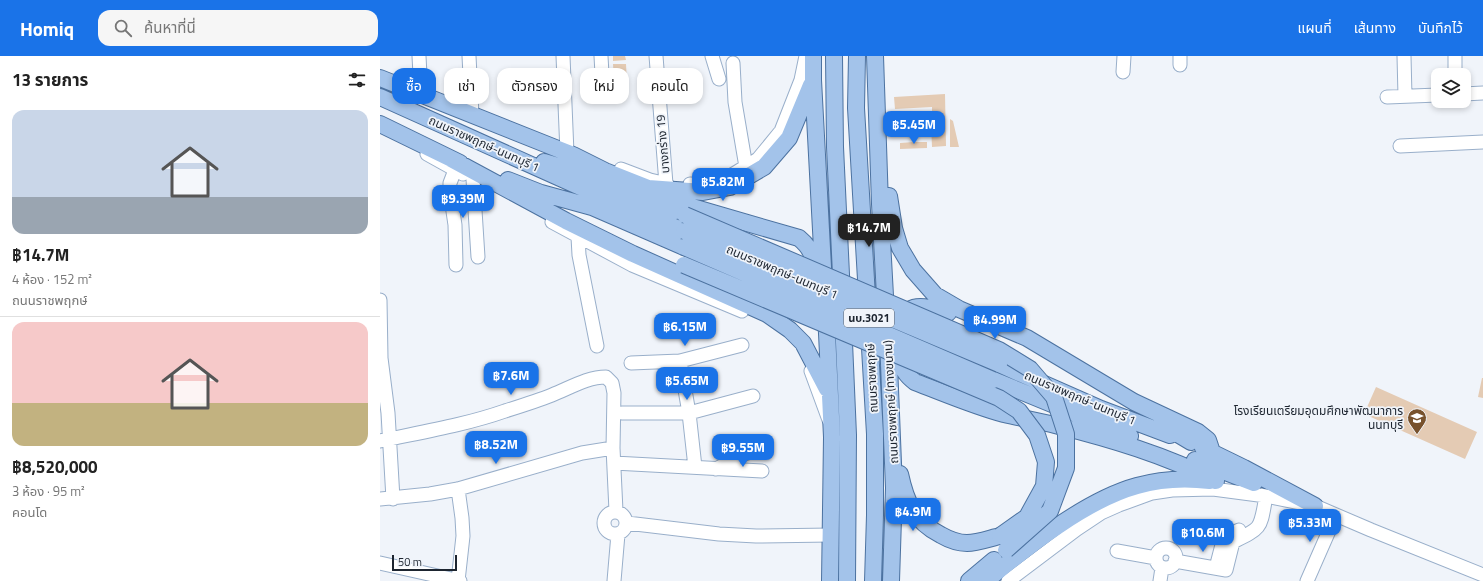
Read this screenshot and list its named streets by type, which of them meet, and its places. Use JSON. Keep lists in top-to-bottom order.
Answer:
{
  "streets": {
    "main road": [
      "ถนนราชพฤกษ์-นนทบุรี 1",
      "นบ.3021",
      "ถนนราชพฤกษ์",
      "ถนนราชพฤกษ์ (ทางขนาน)"
    ],
    "street": ["บางกร่าง 19"]
  },
  "places": {
    "school or university": ["โรงเรียนเตรียมอุดมศึกษาพัฒนาการ นนทบุรี"]
  },
  "scale_bar": "50 m",
  "page": {
    "header": "Homiq",
    "search": "ค้นหาที่นี่",
    "nav": ["แผนที่", "เส้นทาง", "บันทึกไว้"],
    "heading": "13 รายการ",
    "chip": [
      "ซื้อ",
      "เช่า",
      "ตัวกรอง",
      "ใหม่",
      "คอนโด"
    ],
    "list": [
      {
        "name": "฿14.7M",
        "note": "4 ห้อง · 152 m² · ถนนราชพฤกษ์"
      },
      {
        "name": "฿8,520,000",
        "note": "3 ห้อง · 95 m² · คอนโด"
      }
    ],
    "price": [
      "฿5.45M",
      "฿5.82M",
      "฿9.39M",
      "฿14.7M",
      "฿4.99M",
      "฿6.15M",
      "฿7.6M",
      "฿5.65M",
      "฿8.52M",
      "฿9.55M",
      "฿4.9M",
      "฿5.33M",
      "฿10.6M"
    ],
    "scale": "50 m"
  }
}
